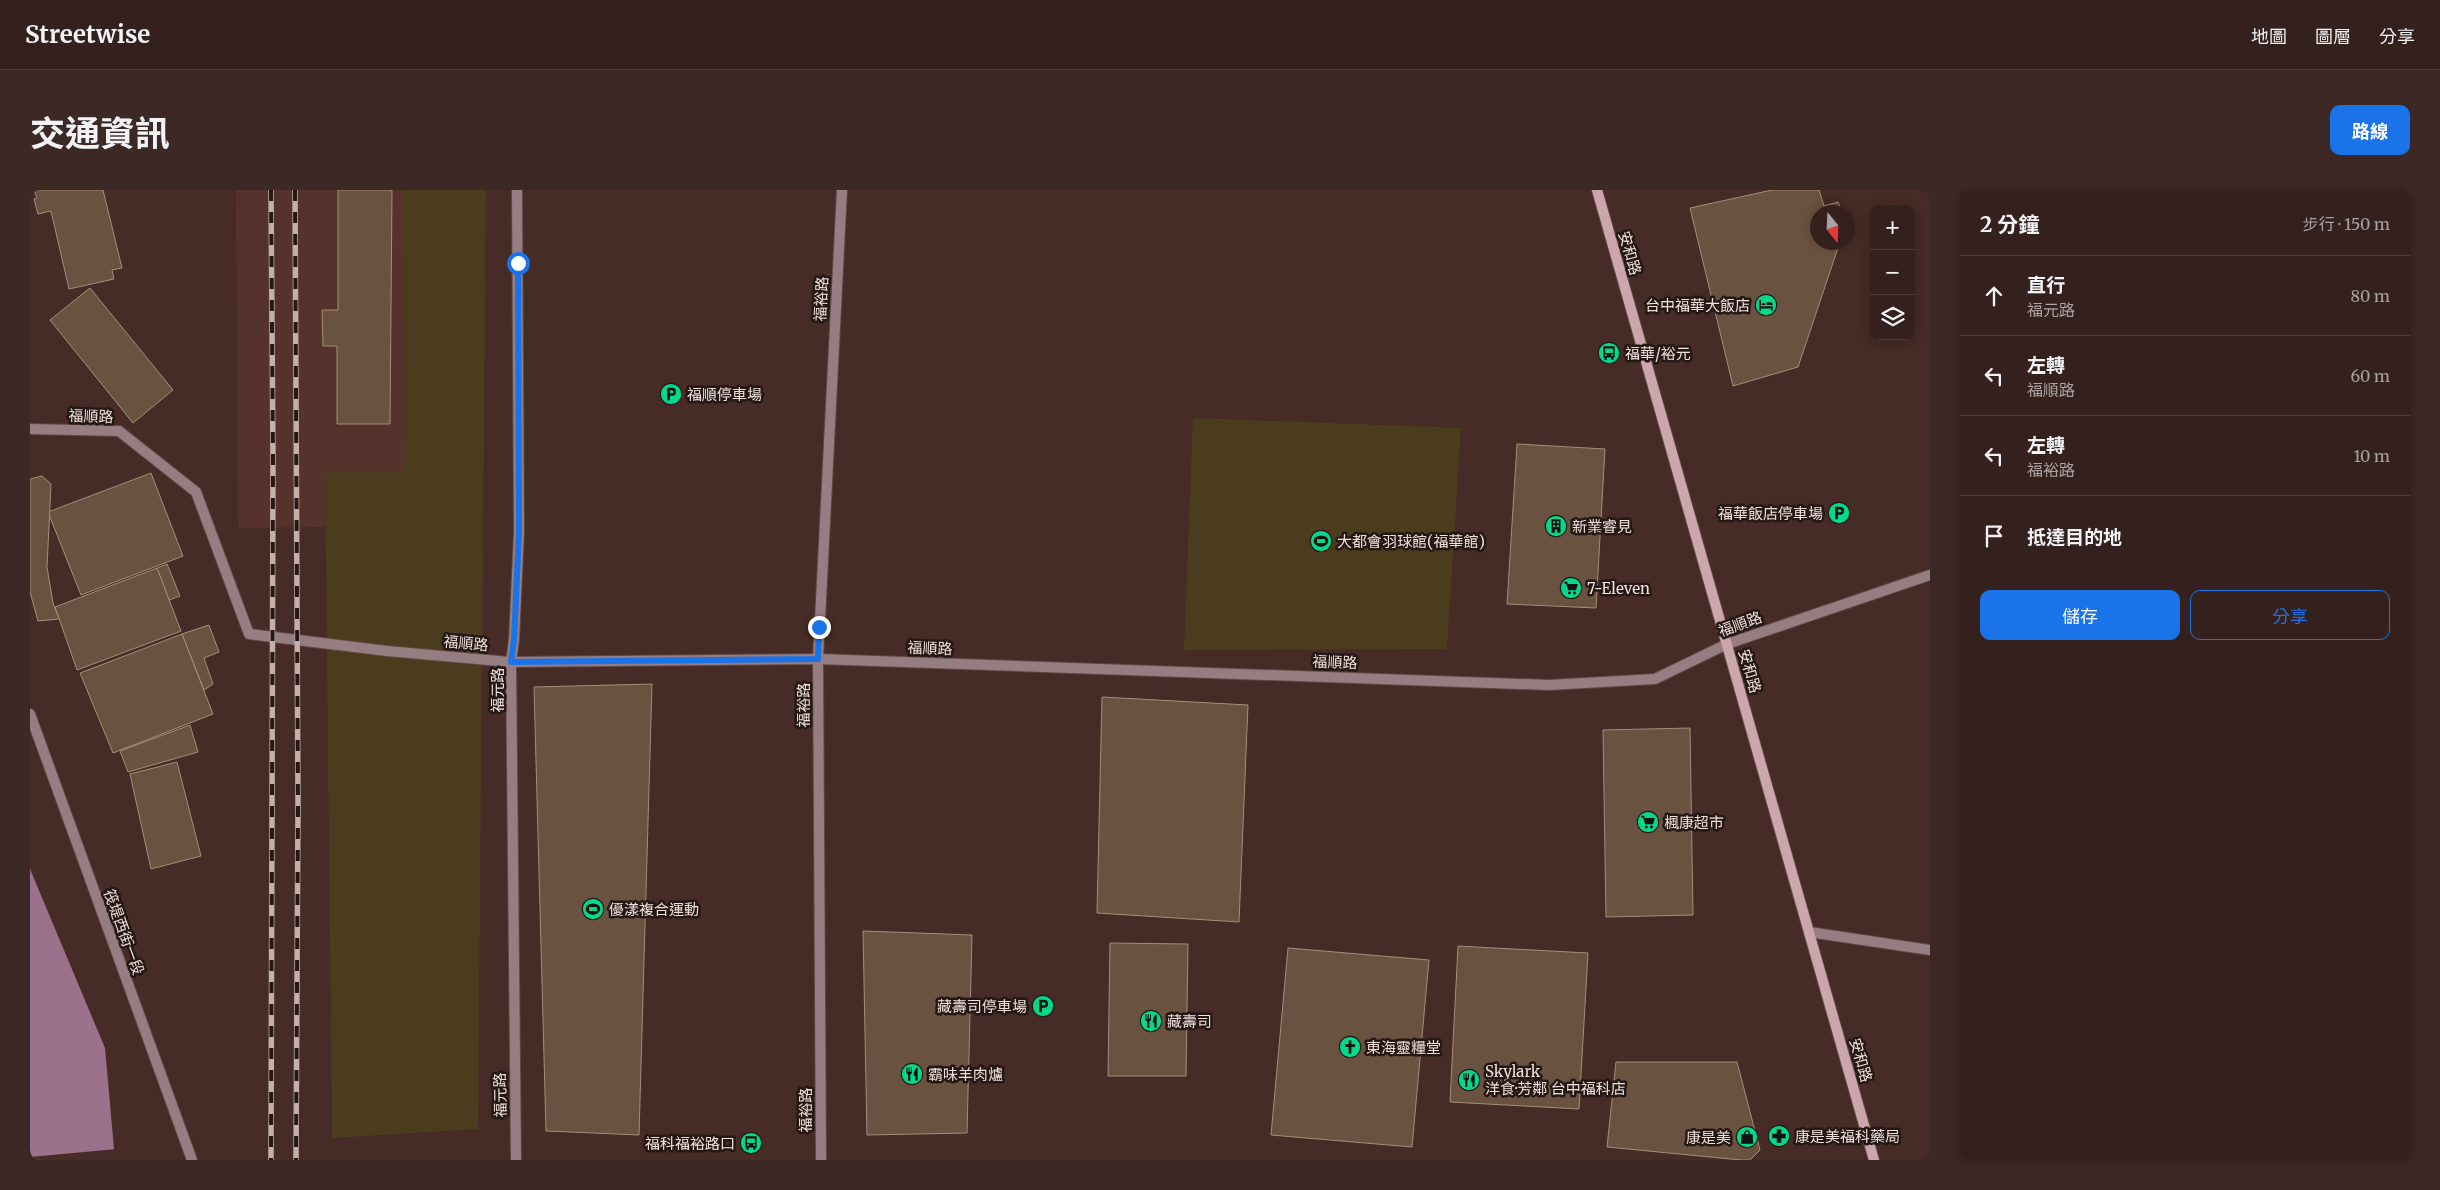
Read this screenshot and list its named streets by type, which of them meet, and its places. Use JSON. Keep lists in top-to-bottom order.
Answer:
{
  "streets": {
    "main road": ["安和路"],
    "street": [
      "福裕路",
      "福順路",
      "福元路",
      "筏堤西街一段"
    ]
  },
  "crossings": [
    ["安和路", "福順路"],
    ["福裕路", "福順路"],
    ["福順路", "福元路"]
  ],
  "places": {
    "hotel": ["台中福華大飯店"],
    "bus stop": ["福華/裕元", "福科福裕路口"],
    "parking": ["福順停車場", "福華飯店停車場", "藏壽司停車場"],
    "building": ["新業睿見"],
    "sports": ["大都會羽球館(福華館)", "優漾複合運動"],
    "supermarket": ["7-Eleven", "楓康超市"],
    "restaurant": ["藏壽司", "霸味羊肉爐", "Skylark 洋食‧芳鄰 台中福科店"],
    "church": ["東海靈糧堂"],
    "pharmacy": ["康是美福科藥局"],
    "shop": ["康是美"]
  },
  "north": "bottom",
  "page": {
    "header": "Streetwise",
    "nav": ["地圖", "圖層", "分享"],
    "title": "交通資訊",
    "buttons": [
      "路線",
      ["儲存", "分享"]
    ],
    "heading": ["2 分鐘", "步行 · 150 m"],
    "map_buttons": ["+", "−"],
    "list": [
      ["直行", "福元路", "80 m"],
      ["左轉", "福順路", "60 m"],
      ["左轉", "福裕路", "10 m"],
      "抵達目的地"
    ]
  }
}
